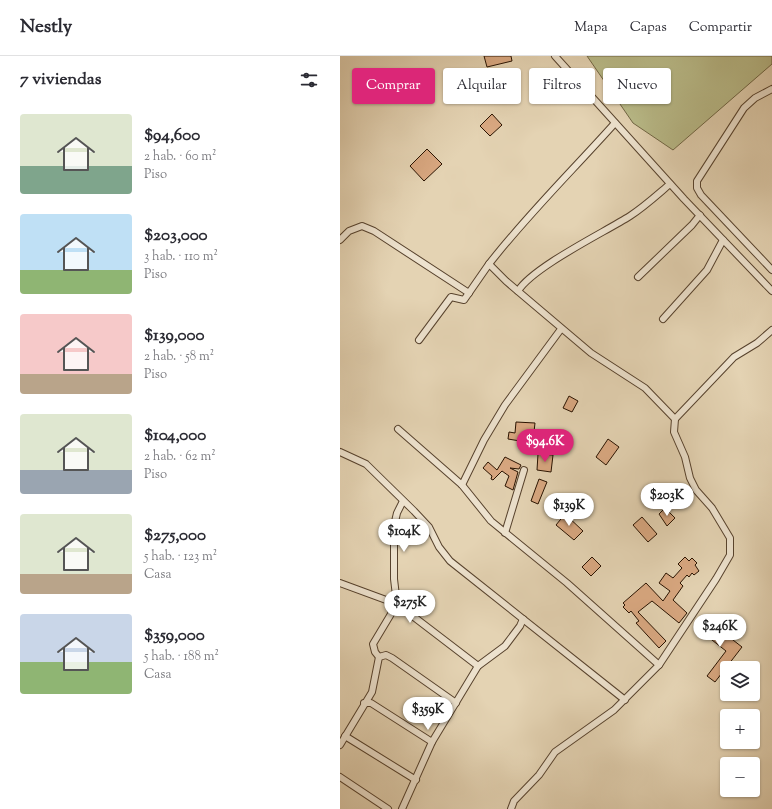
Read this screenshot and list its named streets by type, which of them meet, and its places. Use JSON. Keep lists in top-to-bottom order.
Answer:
{
  "page": {
    "header": "Nestly",
    "nav": ["Mapa", "Capas", "Compartir"],
    "heading": "7 viviendas",
    "chip": [
      "Comprar",
      "Alquilar",
      "Filtros",
      "Nuevo"
    ],
    "list": [
      {
        "name": "$94,600",
        "note": "2 hab. · 60 m² · Piso"
      },
      {
        "name": "$203,000",
        "note": "3 hab. · 110 m² · Piso"
      },
      {
        "name": "$139,000",
        "note": "2 hab. · 58 m² · Piso"
      },
      {
        "name": "$104,000",
        "note": "2 hab. · 62 m² · Piso"
      },
      {
        "name": "$275,000",
        "note": "5 hab. · 123 m² · Casa"
      },
      {
        "name": "$359,000",
        "note": "5 hab. · 188 m² · Casa"
      }
    ],
    "price": [
      "$94.6K",
      "$203K",
      "$139K",
      "$104K",
      "$275K",
      "$246K",
      "$359K"
    ],
    "map_buttons": ["+", "−"]
  }
}
